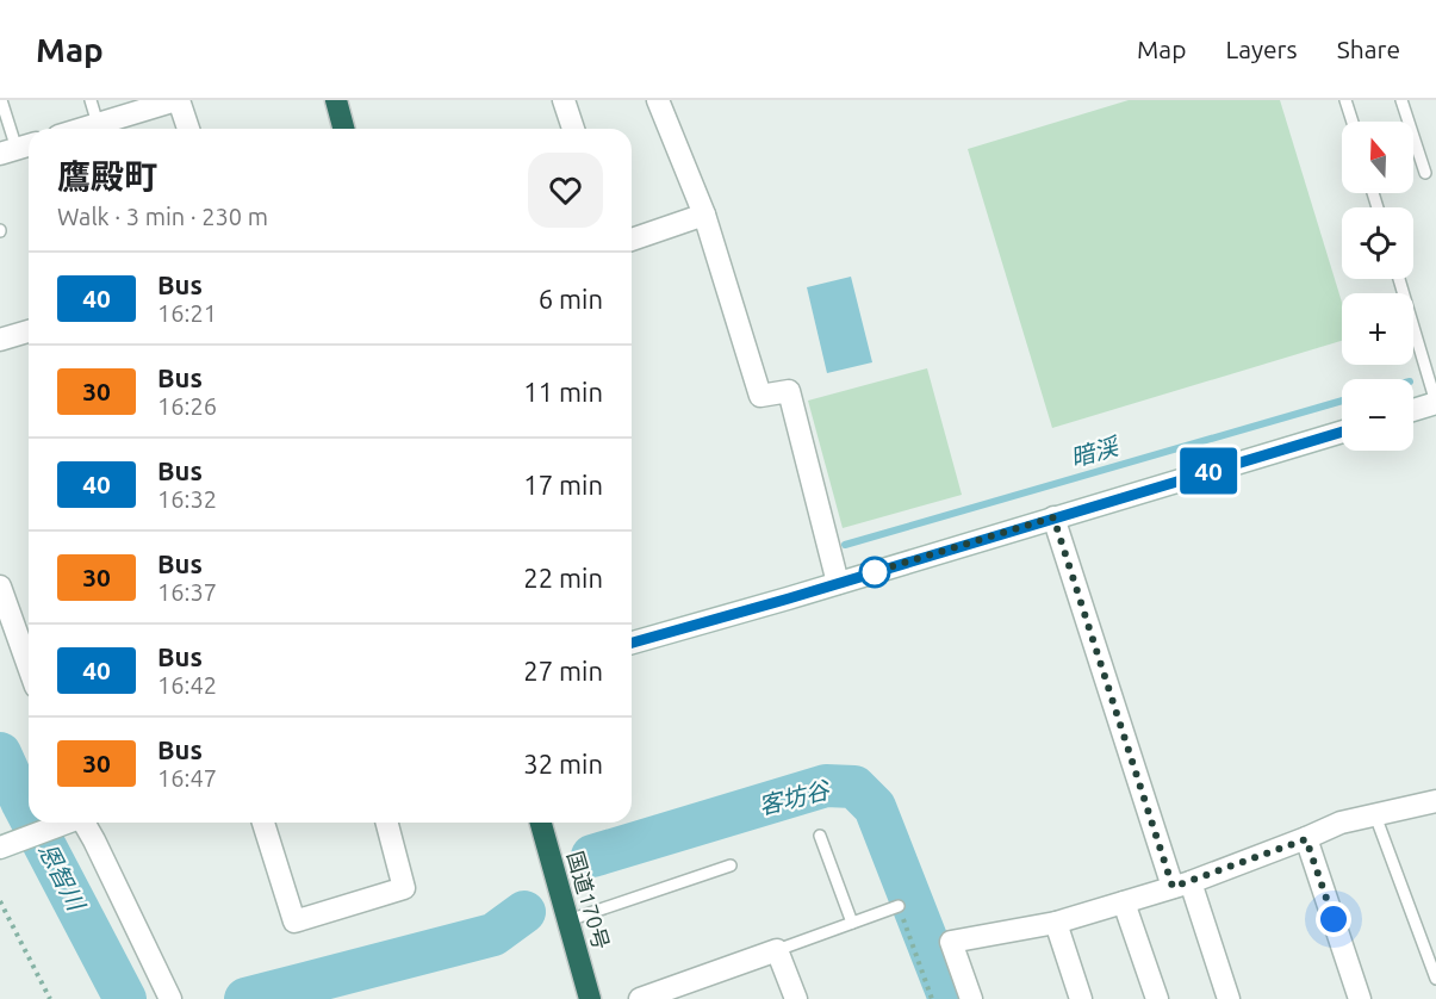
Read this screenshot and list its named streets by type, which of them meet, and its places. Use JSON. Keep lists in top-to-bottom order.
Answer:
{
  "streets": {
    "highway": ["国道170号"]
  },
  "water": ["暗渓", "客坊谷", "恩智川"],
  "lines": ["bus line 40"],
  "north": "top",
  "page": {
    "header": "Map",
    "nav": ["Map", "Layers", "Share"],
    "on_map": "40",
    "map_buttons": ["+", "−"],
    "heading": ["鷹殿町", "Walk · 3 min · 230 m"],
    "list": [
      {
        "mark": "40",
        "name": "Bus",
        "note": "16:21",
        "value": "6 min"
      },
      {
        "mark": "30",
        "name": "Bus",
        "note": "16:26",
        "value": "11 min"
      },
      {
        "mark": "40",
        "name": "Bus",
        "note": "16:32",
        "value": "17 min"
      },
      {
        "mark": "30",
        "name": "Bus",
        "note": "16:37",
        "value": "22 min"
      },
      {
        "mark": "40",
        "name": "Bus",
        "note": "16:42",
        "value": "27 min"
      },
      {
        "mark": "30",
        "name": "Bus",
        "note": "16:47",
        "value": "32 min"
      }
    ]
  }
}
